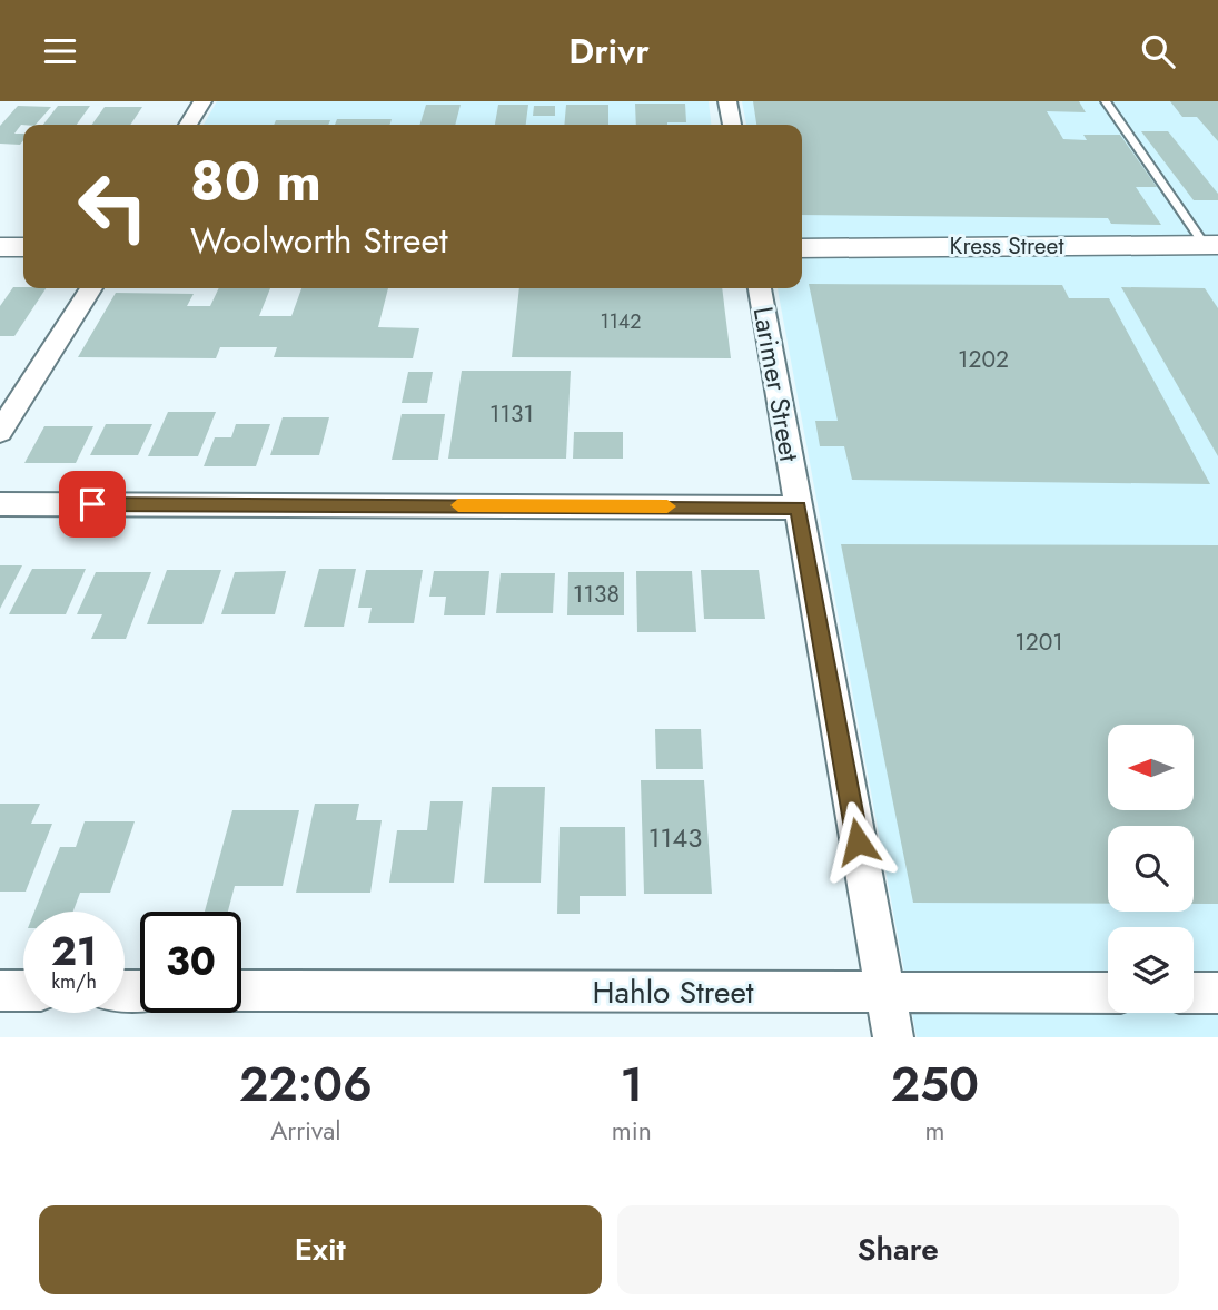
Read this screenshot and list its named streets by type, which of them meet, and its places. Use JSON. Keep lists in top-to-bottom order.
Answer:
{
  "streets": {
    "street": ["Kress Street", "Larimer Street", "Hahlo Street"]
  },
  "crossings": [
    ["Larimer Street", "Hahlo Street"]
  ],
  "house_numbers": [
    "1142",
    "1202",
    "1131",
    "1138",
    "1201",
    "1143"
  ],
  "north": "left",
  "page": {
    "header": "Drivr",
    "turn": ["80 m", "Woolworth Street"],
    "speed": "21 km/h",
    "limit": "30",
    "eta": [
      "22:06",
      "Arrival",
      "1",
      "min",
      "250",
      "m"
    ],
    "buttons": ["Exit", "Share"]
  }
}
